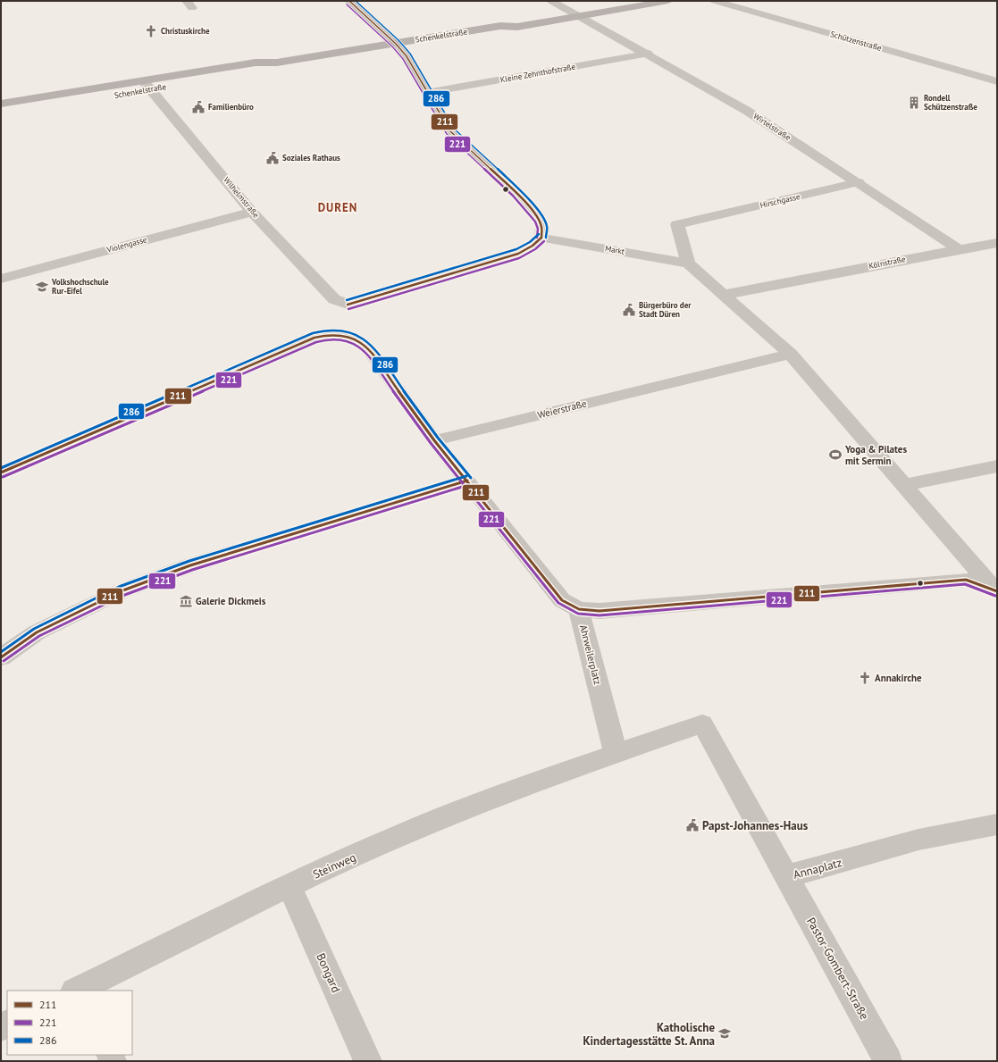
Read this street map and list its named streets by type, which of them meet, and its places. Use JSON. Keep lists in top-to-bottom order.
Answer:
{
  "streets": {
    "main road": ["Schenkelstraße"],
    "street": [
      "Schützenstraße",
      "Kleine Zehnthofstraße",
      "Wirtelstraße",
      "Wilhelmstraße",
      "Hirschgasse",
      "Violengasse",
      "Markt",
      "Kölnstraße",
      "Weierstraße",
      "Ahrweilerplatz",
      "Steinweg",
      "Annaplatz",
      "Pastor-Gombert-Straße",
      "Bongard"
    ]
  },
  "crossings": [
    ["Schenkelstraße", "Wirtelstraße"],
    ["Schenkelstraße", "Wilhelmstraße"],
    ["Kleine Zehnthofstraße", "Wirtelstraße"],
    ["Wirtelstraße", "Hirschgasse"],
    ["Wirtelstraße", "Kölnstraße"],
    ["Wilhelmstraße", "Violengasse"],
    ["Hirschgasse", "Markt"],
    ["Ahrweilerplatz", "Steinweg"],
    ["Ahrweilerplatz", "Annaplatz"],
    ["Steinweg", "Annaplatz"],
    ["Steinweg", "Bongard"],
    ["Annaplatz", "Pastor-Gombert-Straße"]
  ],
  "districts": ["DUREN"],
  "places": {
    "church": ["Christuskirche", "Annakirche"],
    "building": ["Rondell Schützenstraße"],
    "public building": [
      "Familienbüro",
      "Soziales Rathaus",
      "Bürgerbüro der Stadt Düren",
      "Papst-Johannes-Haus"
    ],
    "school or university": ["Volkshochschule Rur-Eifel", "Katholische Kindertagesstätte St. Anna"],
    "sports": ["Yoga & Pilates mit Sermin"],
    "museum": ["Galerie Dickmeis"]
  },
  "lines": ["transit line 211", "transit line 286", "transit line 221"],
  "legend": ["211", "221", "286"]
}
